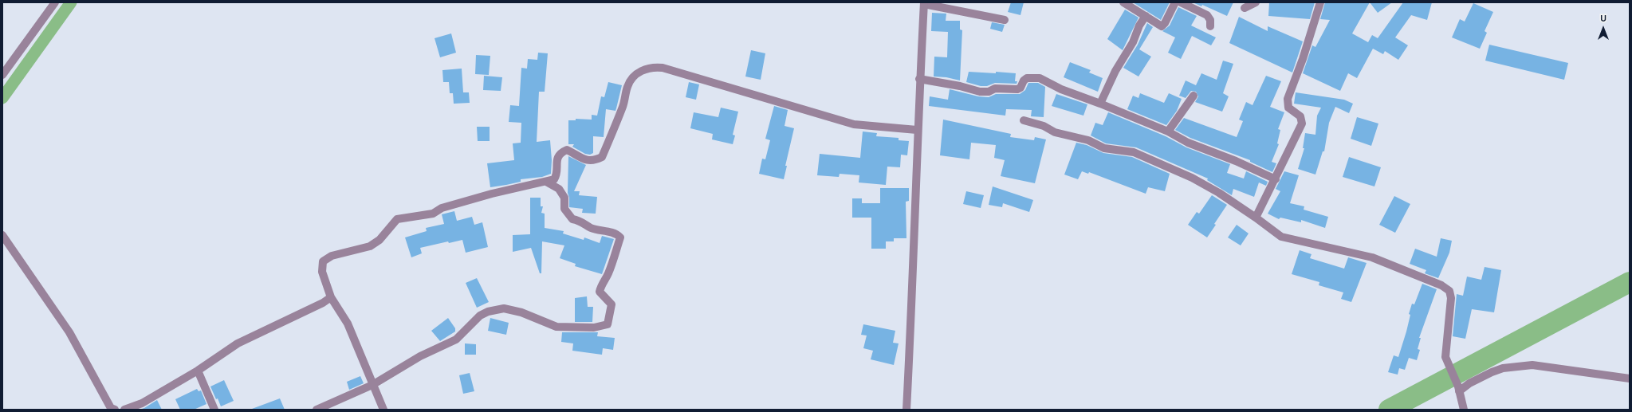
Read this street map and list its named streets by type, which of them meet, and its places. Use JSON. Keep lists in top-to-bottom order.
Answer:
{
  "north": "top"
}
